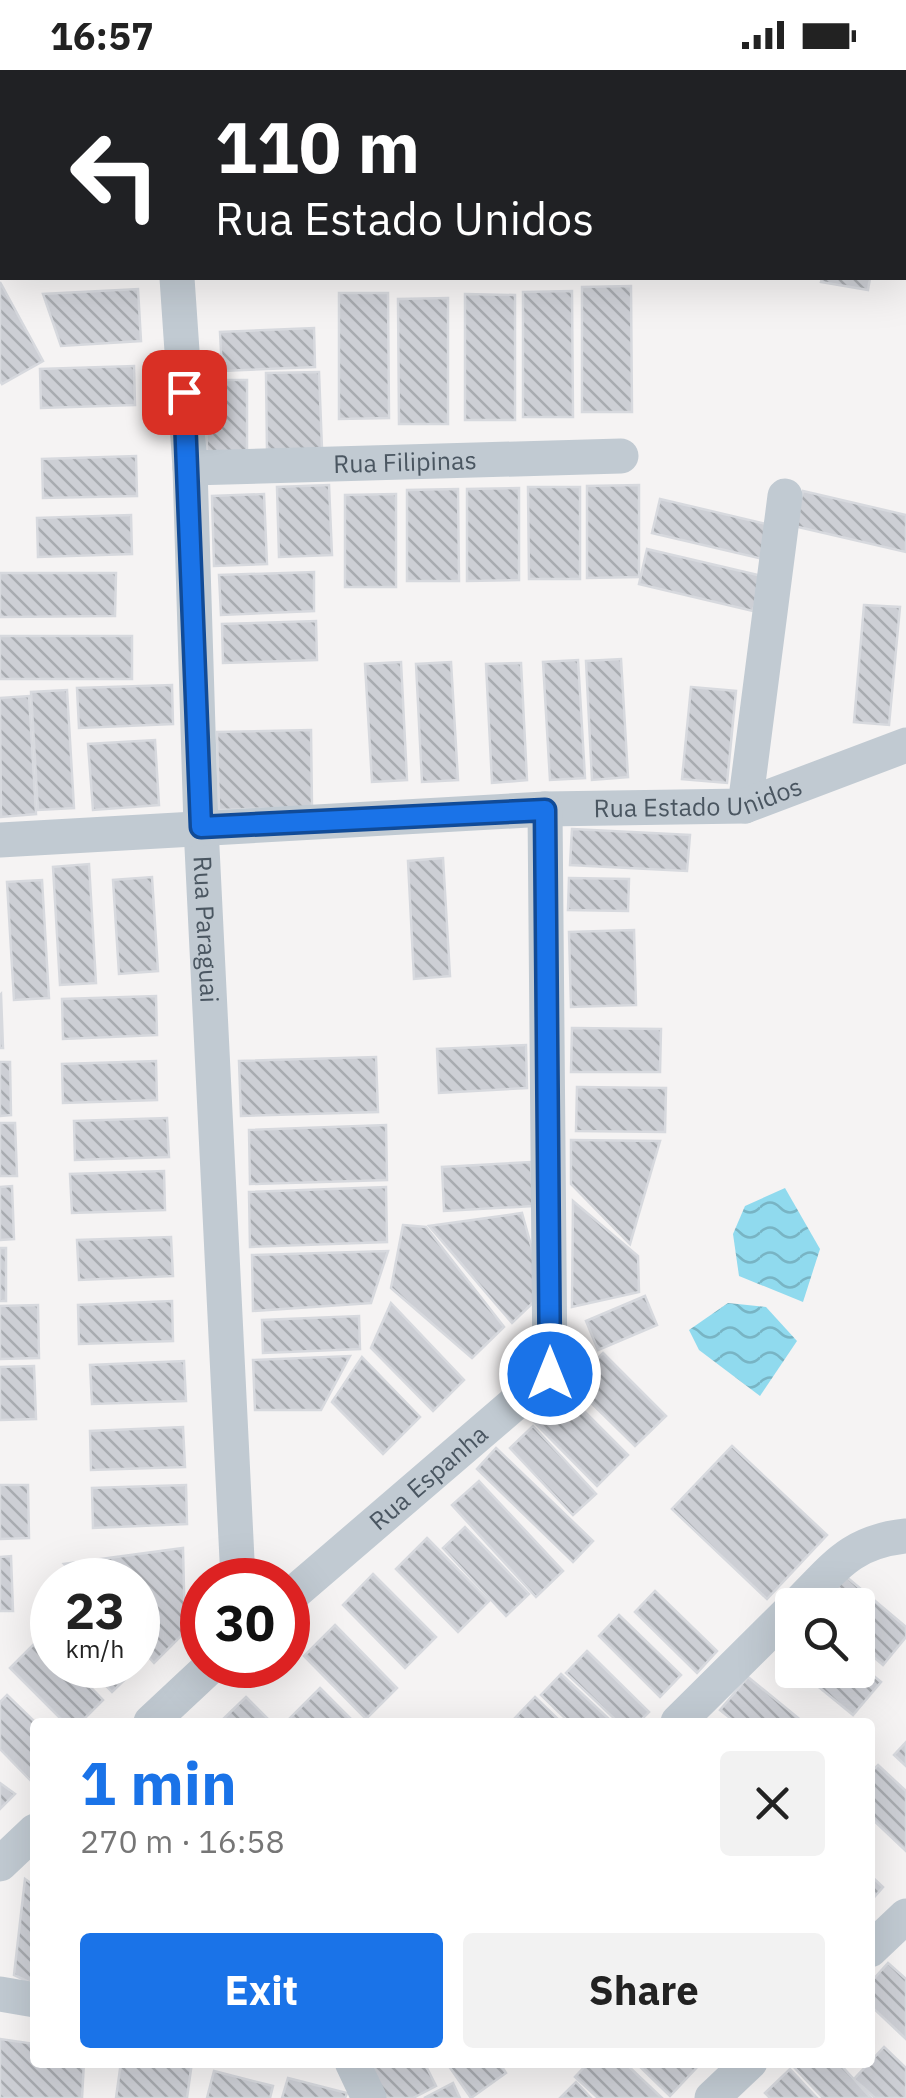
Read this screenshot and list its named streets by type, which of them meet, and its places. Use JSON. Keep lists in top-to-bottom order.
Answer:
{
  "streets": {
    "street": [
      "Rua Filipinas",
      "Rua Estado Unidos",
      "Rua Paraguai",
      "Rua Espanha"
    ]
  },
  "crossings": [
    ["Rua Filipinas", "Rua Paraguai"],
    ["Rua Estado Unidos", "Rua Paraguai"],
    ["Rua Estado Unidos", "Rua Espanha"]
  ],
  "page": {
    "status": "16:57",
    "turn": ["110 m", "Rua Estado Unidos"],
    "speed": "23 km/h",
    "limit": "30",
    "heading": ["1 min", "270 m · 16:58"],
    "buttons": ["Exit", "Share"]
  }
}
